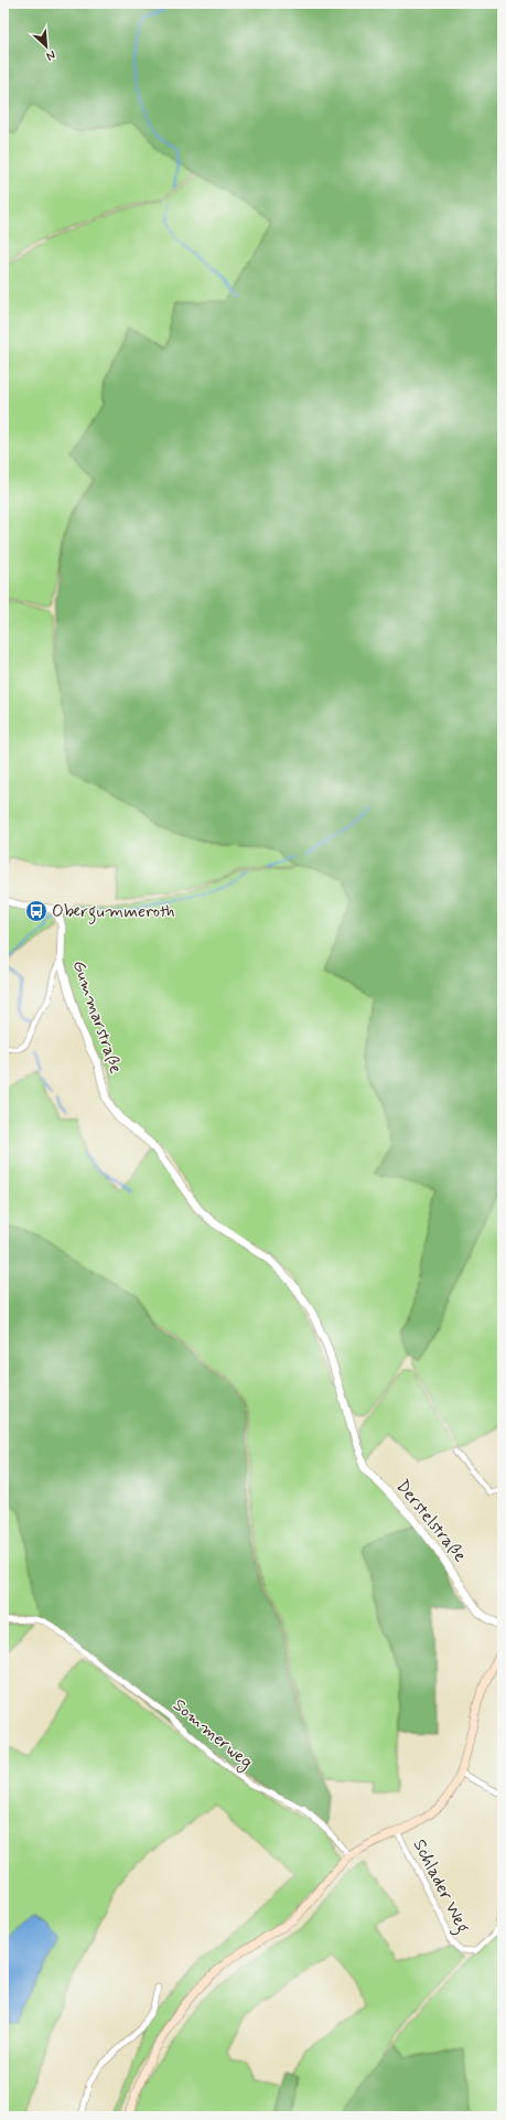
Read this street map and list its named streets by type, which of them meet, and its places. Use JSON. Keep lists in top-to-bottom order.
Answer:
{
  "streets": {
    "street": [
      "Gummarstraße",
      "Derstelstraße",
      "Sommerweg",
      "Schlader Weg"
    ]
  },
  "crossings": [
    ["Gummarstraße", "Derstelstraße"]
  ],
  "places": {
    "bus stop": ["Obergummeroth"]
  },
  "north": "bottom right"
}
